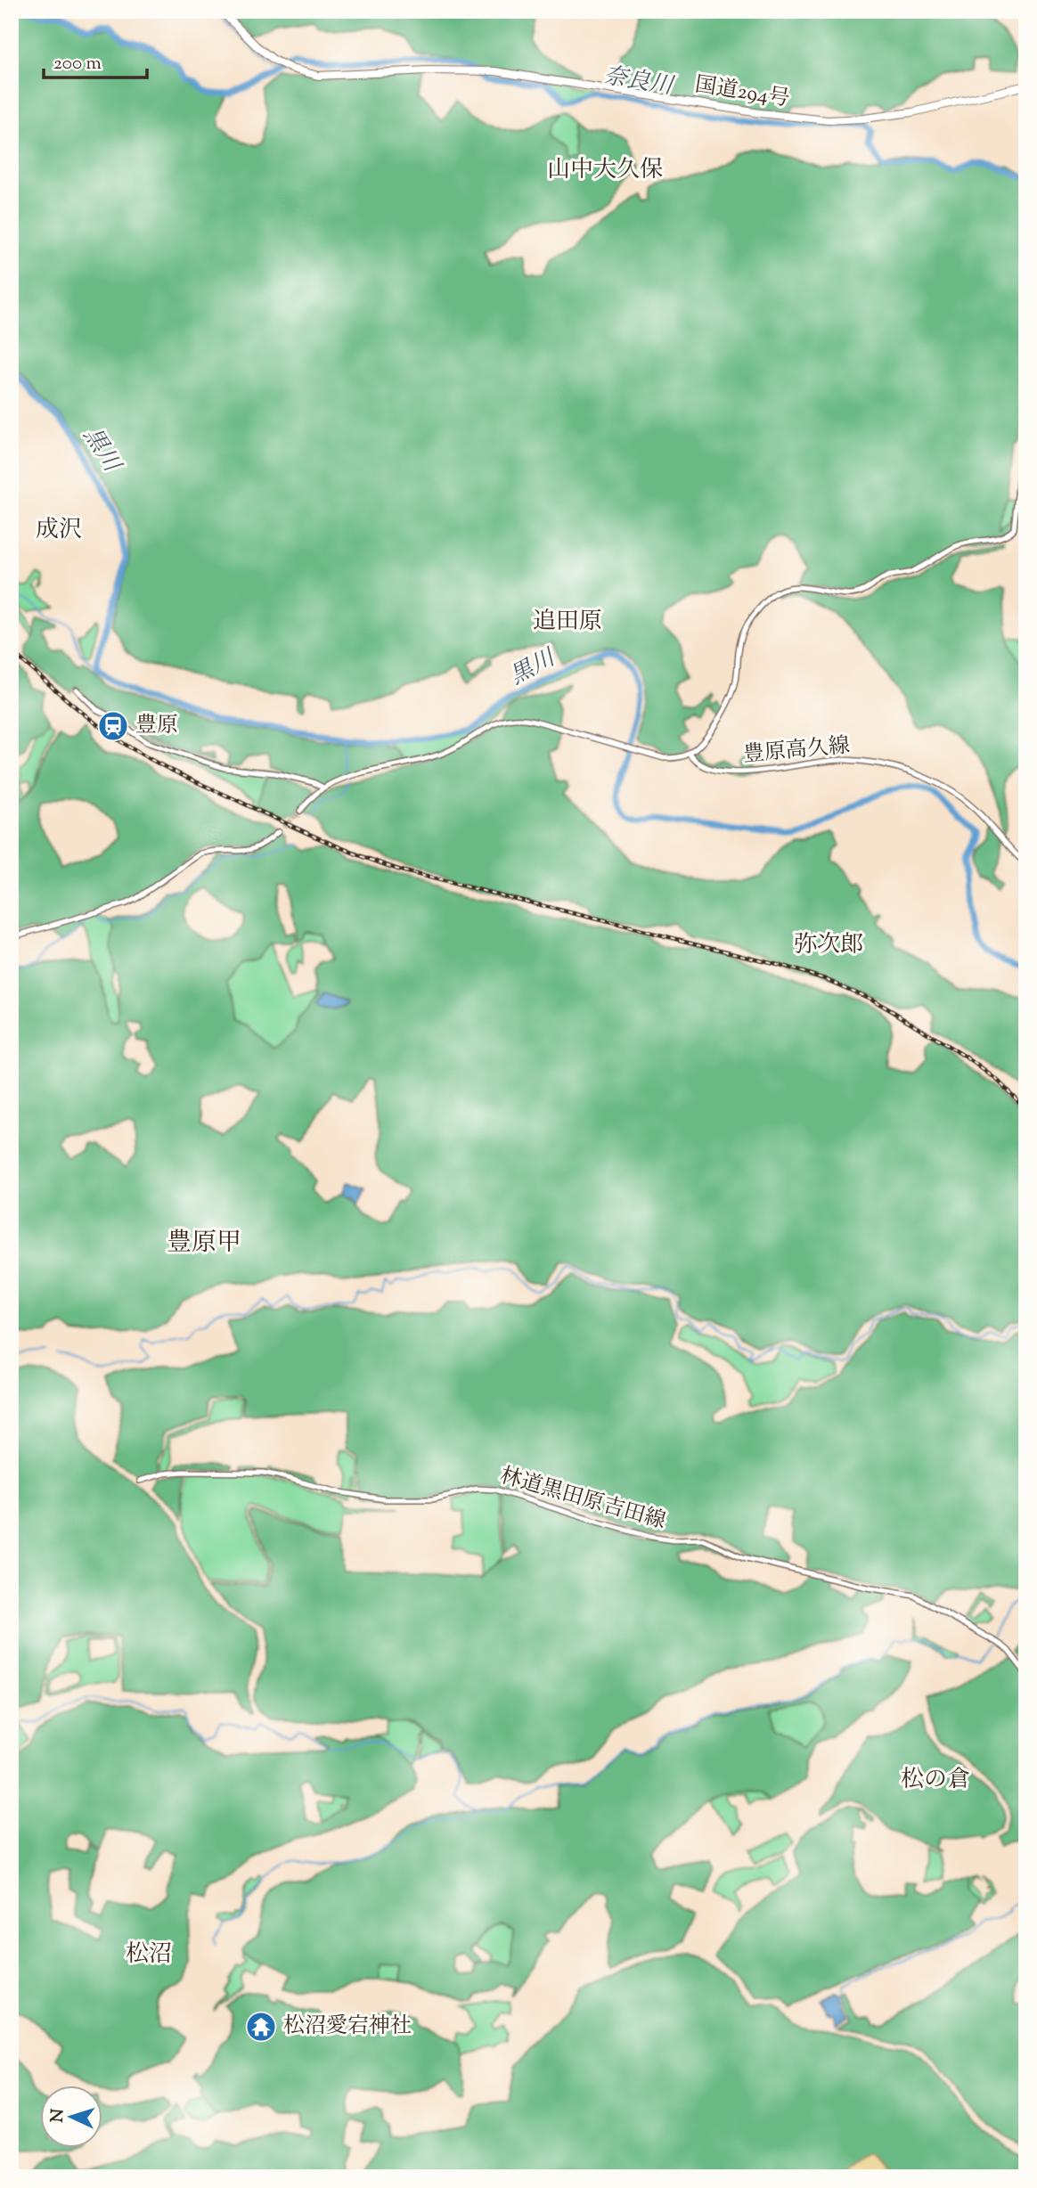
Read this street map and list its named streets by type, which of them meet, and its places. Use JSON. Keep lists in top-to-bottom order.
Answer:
{
  "streets": {
    "highway": ["国道294号"],
    "main road": ["豊原高久線", "林道黒田原吉田線"]
  },
  "districts": [
    "山中大久保",
    "成沢",
    "追田原",
    "弥次郎",
    "豊原甲",
    "松の倉",
    "松沼"
  ],
  "water": ["奈良川", "黒川"],
  "places": {
    "station": ["豊原"],
    "temple": ["松沼愛宕神社"]
  },
  "scale_bar": "200 m",
  "north": "left"
}
